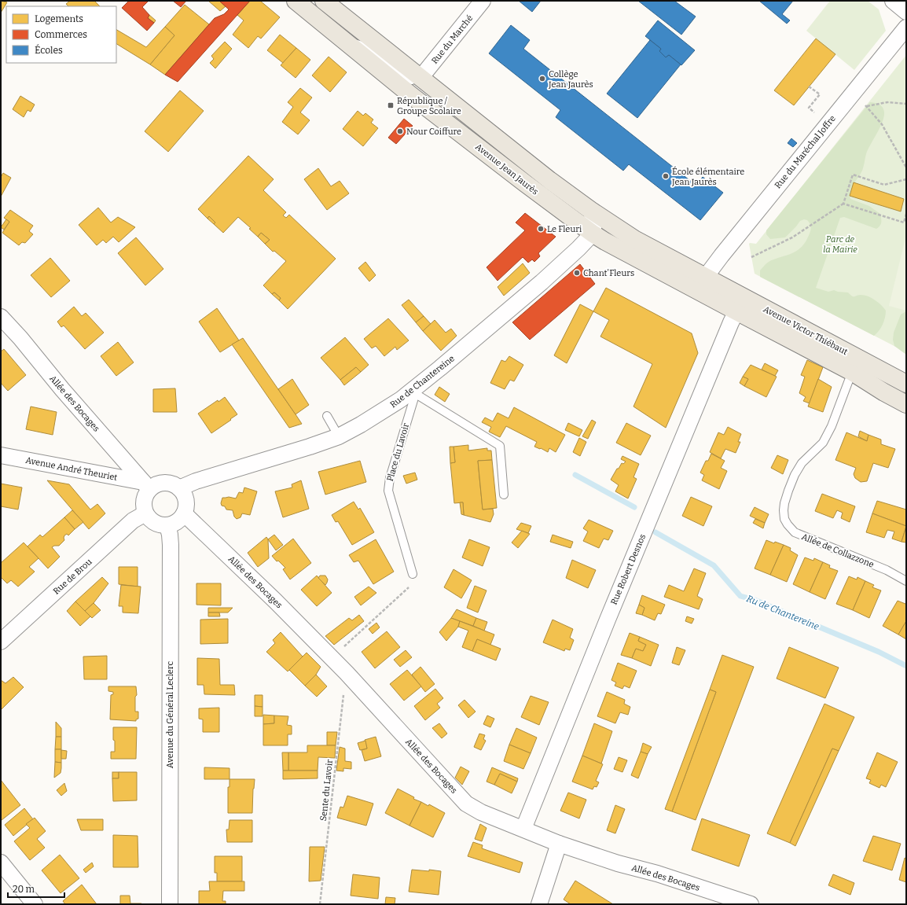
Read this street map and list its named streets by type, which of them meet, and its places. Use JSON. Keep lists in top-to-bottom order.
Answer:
{
  "streets": {
    "main road": ["Avenue Jean Jaurès", "Avenue Victor Thiébaut"],
    "street": [
      "Rue du Marché",
      "Rue du Maréchal Joffre",
      "Rue de Chantereine",
      "Allée des Bocages",
      "Avenue André Theuriet",
      "Rue Robert Desnos",
      "Rue de Brou",
      "Avenue du Général Leclerc"
    ],
    "lane": ["Place du Lavoir", "Allée de Collazzone"],
    "path": ["Sente du Lavoir"]
  },
  "crossings": [
    ["Rue du Marché", "Avenue Jean Jaurès"],
    ["Rue du Maréchal Joffre", "Avenue Jean Jaurès"],
    ["Rue du Maréchal Joffre", "Avenue Victor Thiébaut"],
    ["Avenue Jean Jaurès", "Avenue Victor Thiébaut"],
    ["Avenue Jean Jaurès", "Rue de Chantereine"],
    ["Avenue Jean Jaurès", "Rue Robert Desnos"],
    ["Avenue Victor Thiébaut", "Allée de Collazzone"],
    ["Avenue Victor Thiébaut", "Rue Robert Desnos"],
    ["Rue de Chantereine", "Allée des Bocages"],
    ["Rue de Chantereine", "Place du Lavoir"],
    ["Rue de Chantereine", "Avenue André Theuriet"],
    ["Rue de Chantereine", "Rue de Brou"],
    ["Rue de Chantereine", "Avenue du Général Leclerc"],
    ["Allée des Bocages", "Avenue André Theuriet"],
    ["Allée des Bocages", "Rue Robert Desnos"],
    ["Allée des Bocages", "Rue de Brou"],
    ["Allée des Bocages", "Avenue du Général Leclerc"],
    ["Allée des Bocages", "Sente du Lavoir"],
    ["Avenue André Theuriet", "Rue de Brou"],
    ["Avenue André Theuriet", "Avenue du Général Leclerc"],
    ["Rue de Brou", "Avenue du Général Leclerc"]
  ],
  "water": ["Ru de Chantereine"],
  "parks": ["Parc de la Mairie"],
  "places": {
    "other": [
      "Collège Jean Jaurès",
      "Nour Coiffure",
      "École élémentaire Jean Jaurès",
      "Le Fleuri",
      "Chant'Fleurs"
    ],
    "transit": ["République / Groupe Scolaire"]
  },
  "legend": ["Logements", "Commerces", "Écoles"],
  "scale_bar": "20 m"
}
